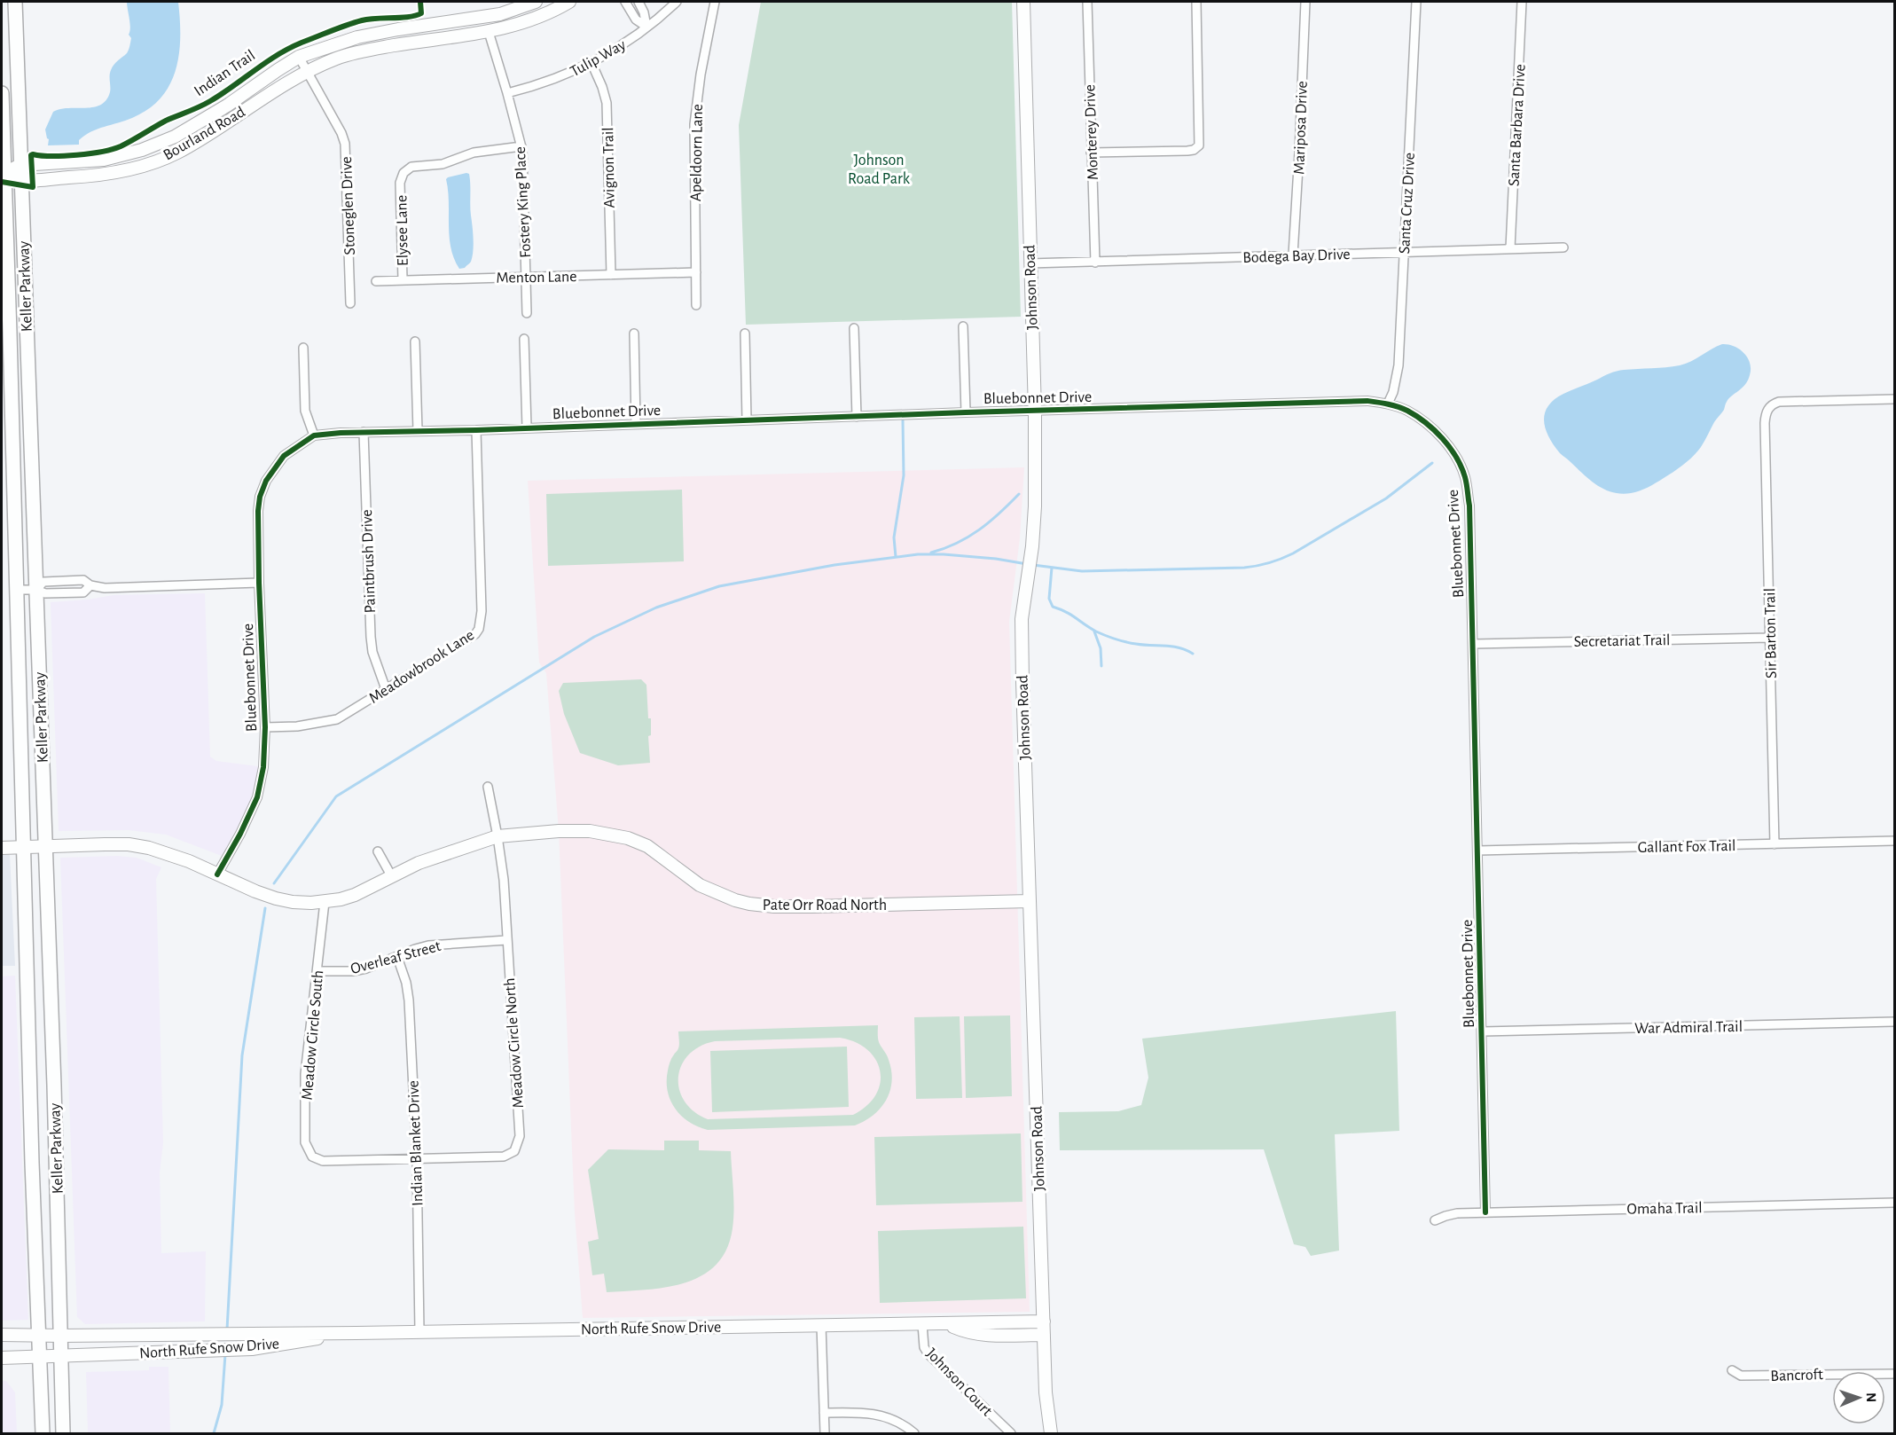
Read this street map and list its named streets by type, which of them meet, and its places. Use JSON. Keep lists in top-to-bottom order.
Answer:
{
  "streets": {
    "main road": [
      "Bourland Road",
      "Keller Parkway",
      "Johnson Road",
      "Pate Orr Road North",
      "North Rufe Snow Drive"
    ],
    "street": [
      "Tulip Way",
      "Santa Barbara Drive",
      "Mariposa Drive",
      "Monterey Drive",
      "Apeldoorn Lane",
      "Avignon Trail",
      "Fostery King Place",
      "Santa Cruz Drive",
      "Stoneglen Drive",
      "Elysee Lane",
      "Bodega Bay Drive",
      "Menton Lane",
      "Bluebonnet Drive",
      "Paintbrush Drive",
      "Sir Barton Trail",
      "Secretariat Trail",
      "Meadowbrook Lane",
      "Gallant Fox Trail",
      "Overleaf Street",
      "War Admiral Trail",
      "Meadow Circle South",
      "Meadow Circle North",
      "Indian Blanket Drive",
      "Omaha Trail",
      "Bancroft",
      "Johnson Court"
    ],
    "cycle path": ["Indian Trail"]
  },
  "crossings": [
    ["Tulip Way", "Avignon Trail"],
    ["Tulip Way", "Fostery King Place"],
    ["Santa Barbara Drive", "Bodega Bay Drive"],
    ["Mariposa Drive", "Bodega Bay Drive"],
    ["Monterey Drive", "Bodega Bay Drive"],
    ["Bourland Road", "Fostery King Place"],
    ["Bourland Road", "Stoneglen Drive"],
    ["Bourland Road", "Keller Parkway"],
    ["Apeldoorn Lane", "Menton Lane"],
    ["Avignon Trail", "Menton Lane"],
    ["Fostery King Place", "Elysee Lane"],
    ["Fostery King Place", "Menton Lane"],
    ["Santa Cruz Drive", "Bodega Bay Drive"],
    ["Santa Cruz Drive", "Bluebonnet Drive"],
    ["Elysee Lane", "Menton Lane"],
    ["Bodega Bay Drive", "Johnson Road"],
    ["Keller Parkway", "Pate Orr Road North"],
    ["Keller Parkway", "North Rufe Snow Drive"],
    ["Johnson Road", "Bluebonnet Drive"],
    ["Johnson Road", "Pate Orr Road North"],
    ["Johnson Road", "North Rufe Snow Drive"],
    ["Bluebonnet Drive", "Paintbrush Drive"],
    ["Bluebonnet Drive", "Secretariat Trail"],
    ["Bluebonnet Drive", "Meadowbrook Lane"],
    ["Bluebonnet Drive", "Gallant Fox Trail"],
    ["Bluebonnet Drive", "Pate Orr Road North"],
    ["Bluebonnet Drive", "War Admiral Trail"],
    ["Bluebonnet Drive", "Omaha Trail"],
    ["Paintbrush Drive", "Meadowbrook Lane"],
    ["Sir Barton Trail", "Secretariat Trail"],
    ["Sir Barton Trail", "Gallant Fox Trail"],
    ["Pate Orr Road North", "Meadow Circle South"],
    ["Pate Orr Road North", "Meadow Circle North"],
    ["Overleaf Street", "Meadow Circle South"],
    ["Overleaf Street", "Meadow Circle North"],
    ["Overleaf Street", "Indian Blanket Drive"],
    ["Meadow Circle South", "Meadow Circle North"],
    ["Meadow Circle South", "Indian Blanket Drive"],
    ["Meadow Circle North", "Indian Blanket Drive"],
    ["Indian Blanket Drive", "North Rufe Snow Drive"],
    ["North Rufe Snow Drive", "Johnson Court"]
  ],
  "parks": ["Johnson Road Park"],
  "north": "right"
}
